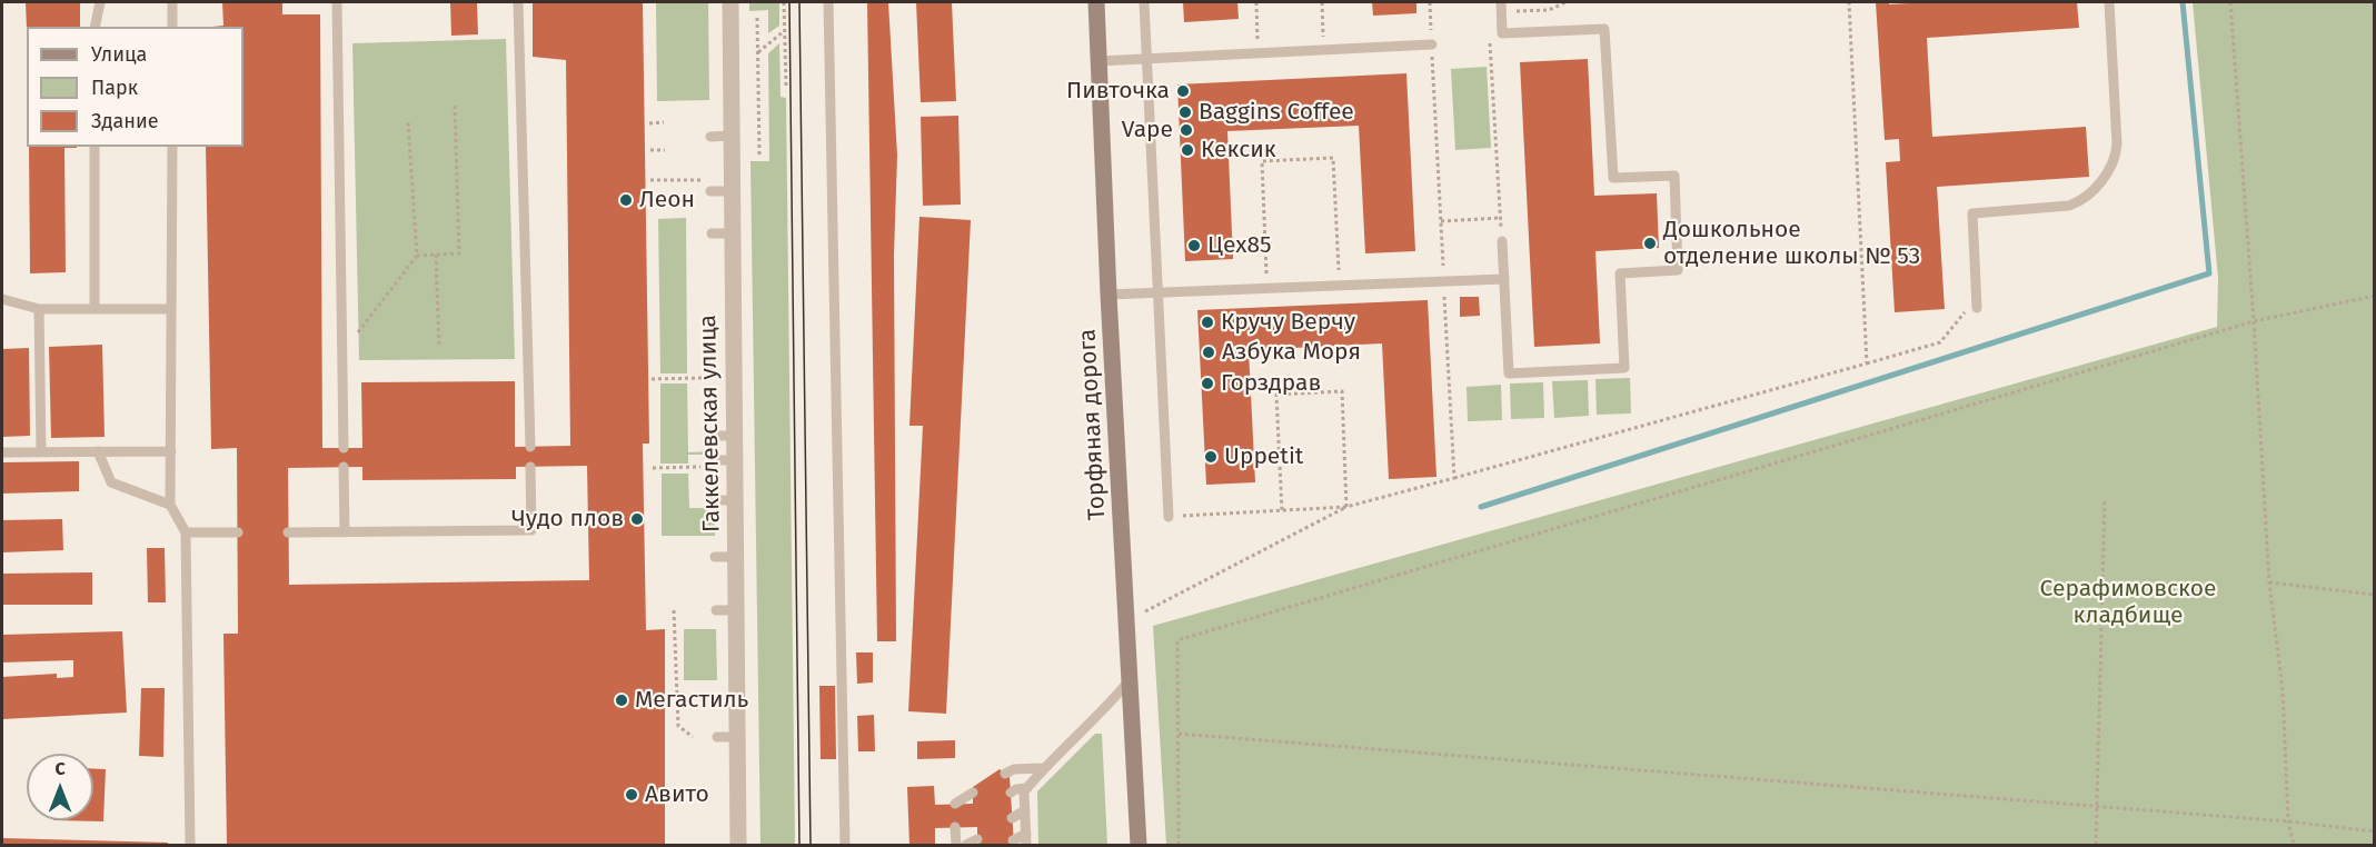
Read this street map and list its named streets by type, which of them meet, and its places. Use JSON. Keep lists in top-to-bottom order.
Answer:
{
  "streets": {
    "main road": ["Торфяная дорога"],
    "street": ["Гаккелевская улица"]
  },
  "parks": ["Серафимовское кладбище"],
  "places": [
    "Пивточка",
    "Baggins Coffee",
    "Vape",
    "Кексик",
    "Леон",
    "Дошкольное отделение школы № 53",
    "Цех85",
    "Кручу Верчу",
    "Азбука Моря",
    "Горздрав",
    "Uppetit",
    "Чудо плов",
    "Мегастиль",
    "Авито"
  ],
  "legend": ["Улица", "Парк", "Здание"],
  "north": "top"
}
